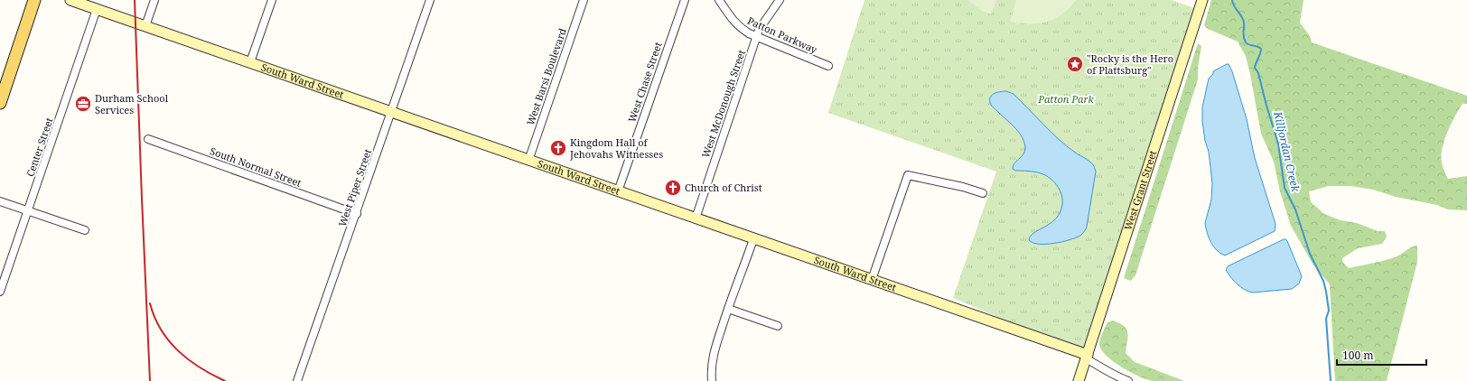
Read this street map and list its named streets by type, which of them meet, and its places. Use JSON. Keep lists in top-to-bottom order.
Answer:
{
  "streets": {
    "street": [
      "Patton Parkway",
      "West Barsi Boulevard",
      "South Ward Street",
      "West Chase Street",
      "West McDonough Street",
      "Center Street",
      "South Normal Street",
      "West Piper Street",
      "West Grant Street"
    ]
  },
  "crossings": [
    ["Patton Parkway", "West McDonough Street"],
    ["West Barsi Boulevard", "South Ward Street"],
    ["South Ward Street", "West Chase Street"],
    ["South Ward Street", "West McDonough Street"],
    ["South Ward Street", "Center Street"],
    ["South Ward Street", "West Piper Street"],
    ["South Ward Street", "West Grant Street"],
    ["South Normal Street", "West Piper Street"]
  ],
  "water": ["Killjordan Creek"],
  "parks": ["Patton Park"],
  "places": {
    "place": ["\"Rocky is the Hero of Plattsburg\""],
    "office": ["Durham School Services"],
    "church": ["Kingdom Hall of Jehovahs Witnesses", "Church of Christ"]
  },
  "scale_bar": "100 m"
}
